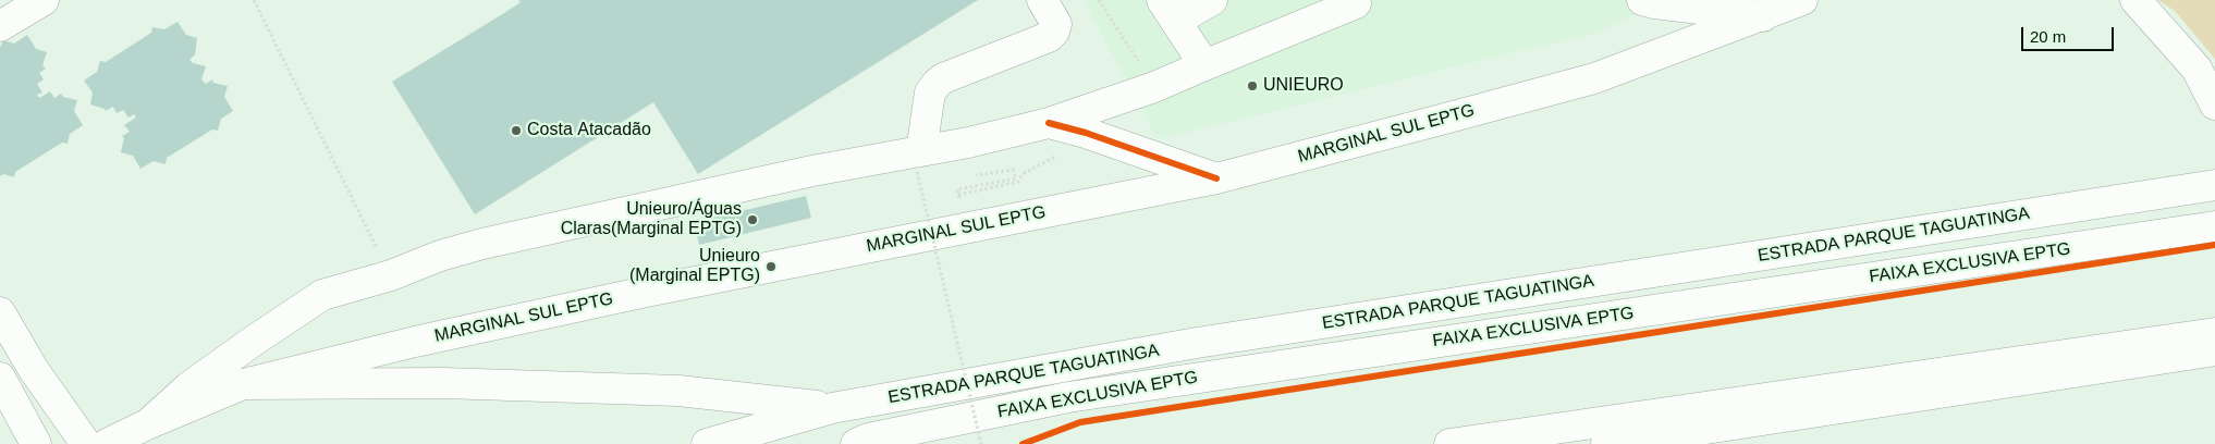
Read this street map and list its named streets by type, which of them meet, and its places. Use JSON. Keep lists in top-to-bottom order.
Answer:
{
  "streets": {
    "main road": ["MARGINAL SUL EPTG", "ESTRADA PARQUE TAGUATINGA", "FAIXA EXCLUSIVA EPTG"]
  },
  "places": [
    "UNIEURO",
    "Costa Atacadão",
    "Unieuro/Águas Claras(Marginal EPTG)",
    "Unieuro (Marginal EPTG)"
  ],
  "scale_bar": "20 m"
}
